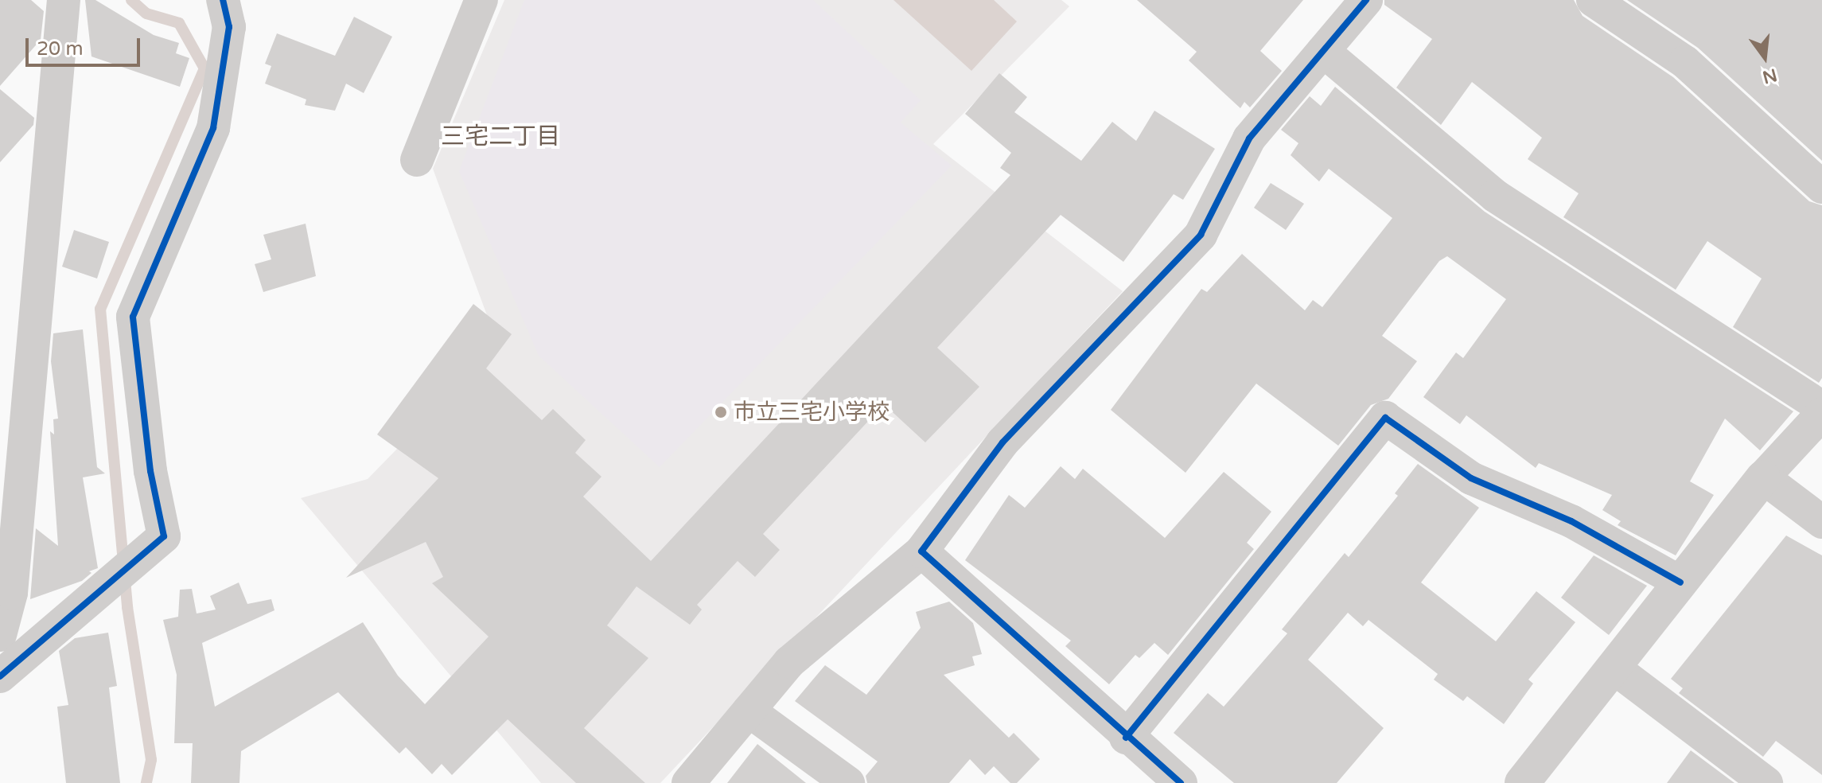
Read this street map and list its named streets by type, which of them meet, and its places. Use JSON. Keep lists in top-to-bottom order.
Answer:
{
  "districts": ["三宅二丁目"],
  "places": ["市立三宅小学校"],
  "scale_bar": "20 m",
  "north": "bottom"
}
